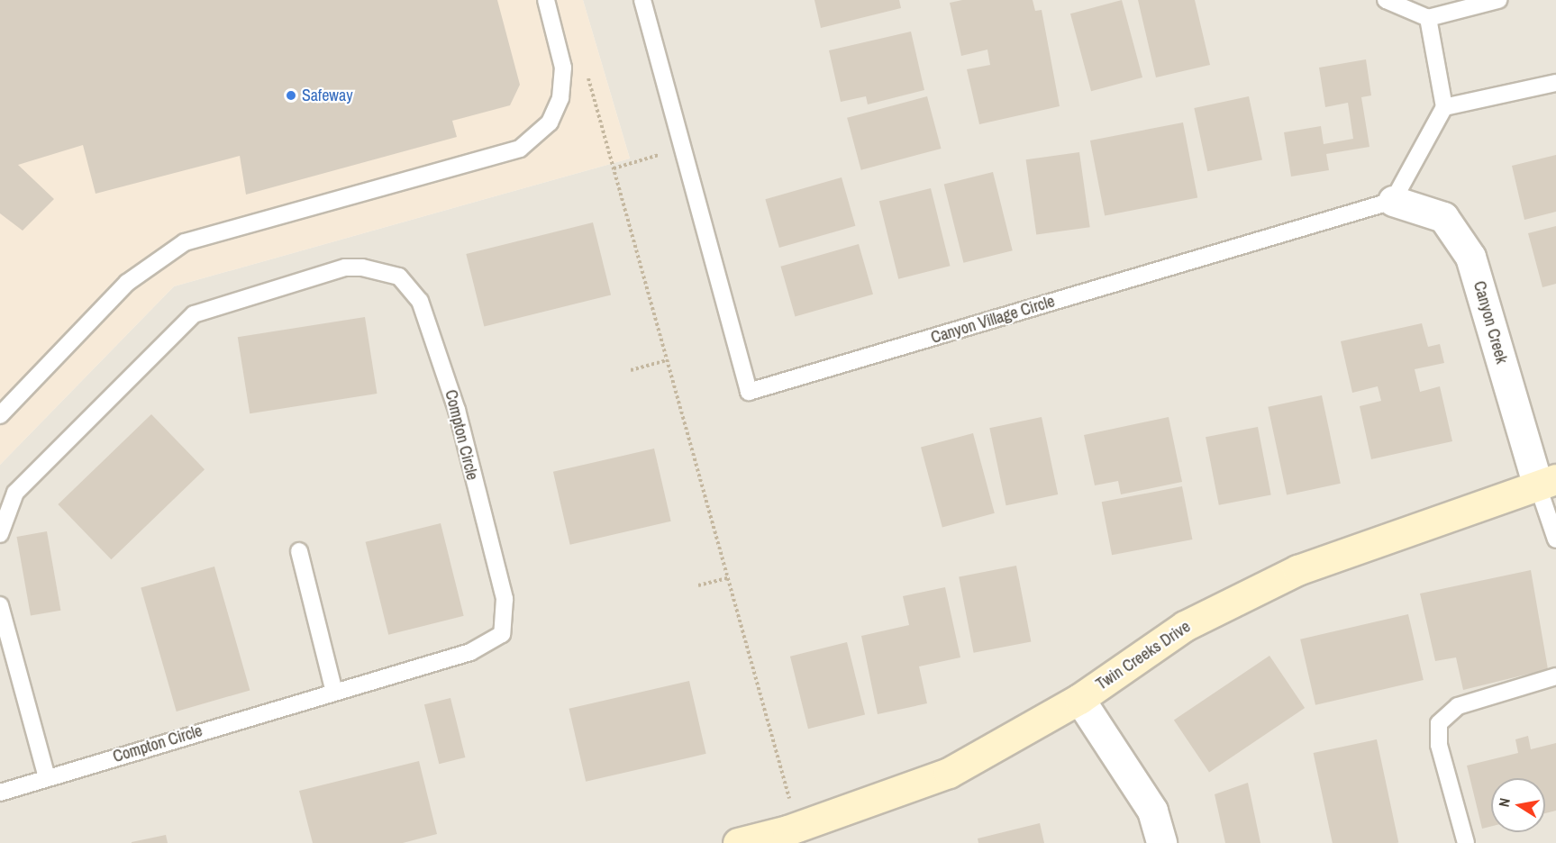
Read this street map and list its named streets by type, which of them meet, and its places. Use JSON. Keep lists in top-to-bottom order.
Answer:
{
  "streets": {
    "street": ["Canyon Creek", "Twin Creeks Drive"],
    "lane": ["Canyon Village Circle", "Compton Circle"]
  },
  "crossings": [
    ["Canyon Village Circle", "Canyon Creek"],
    ["Canyon Creek", "Twin Creeks Drive"]
  ],
  "places": ["Safeway"],
  "north": "left"
}
